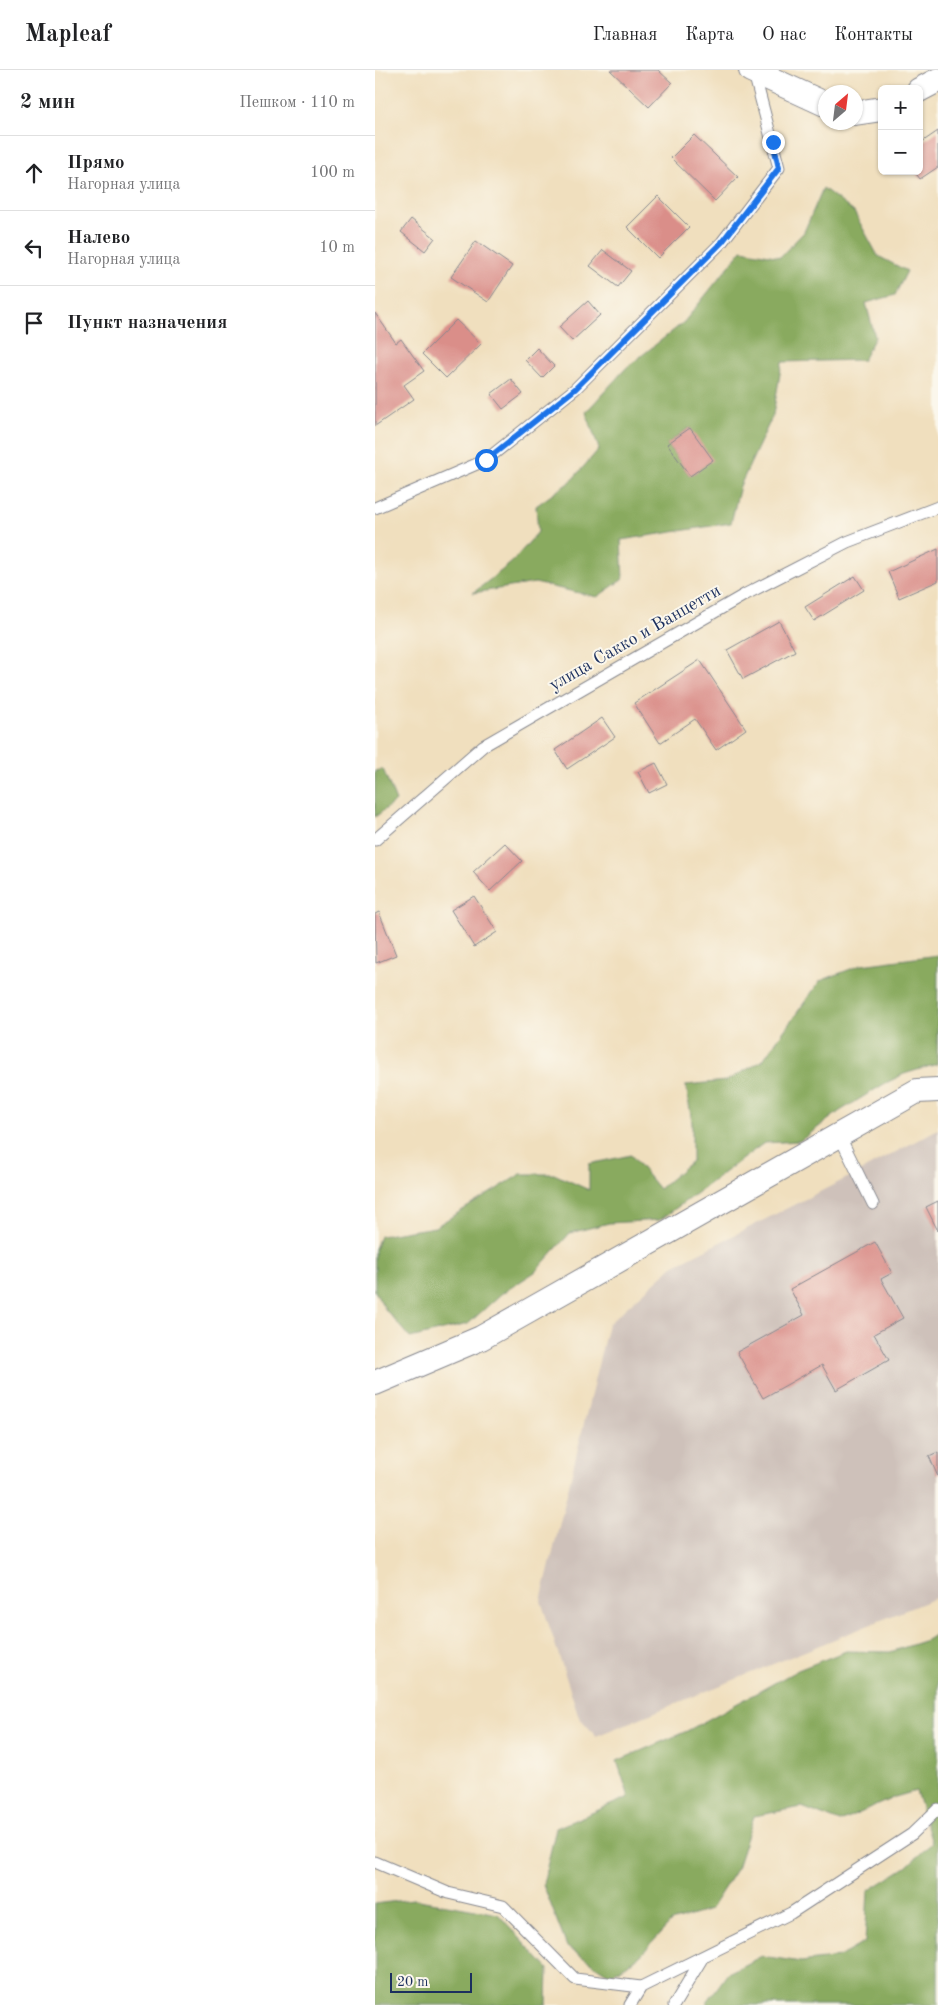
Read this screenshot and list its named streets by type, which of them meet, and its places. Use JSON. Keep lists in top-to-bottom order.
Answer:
{
  "streets": {
    "lane": ["улица Сакко и Ванцетти"]
  },
  "scale_bar": "20 m",
  "north": "top right",
  "page": {
    "header": "Mapleaf",
    "nav": [
      "Главная",
      "Карта",
      "О нас",
      "Контакты"
    ],
    "heading": ["2 мин", "Пешком · 110 m"],
    "map_buttons": ["+", "−"],
    "list": [
      ["Прямо", "Нагорная улица", "100 m"],
      ["Налево", "Нагорная улица", "10 m"],
      "Пункт назначения"
    ],
    "scale": "20 m"
  }
}
